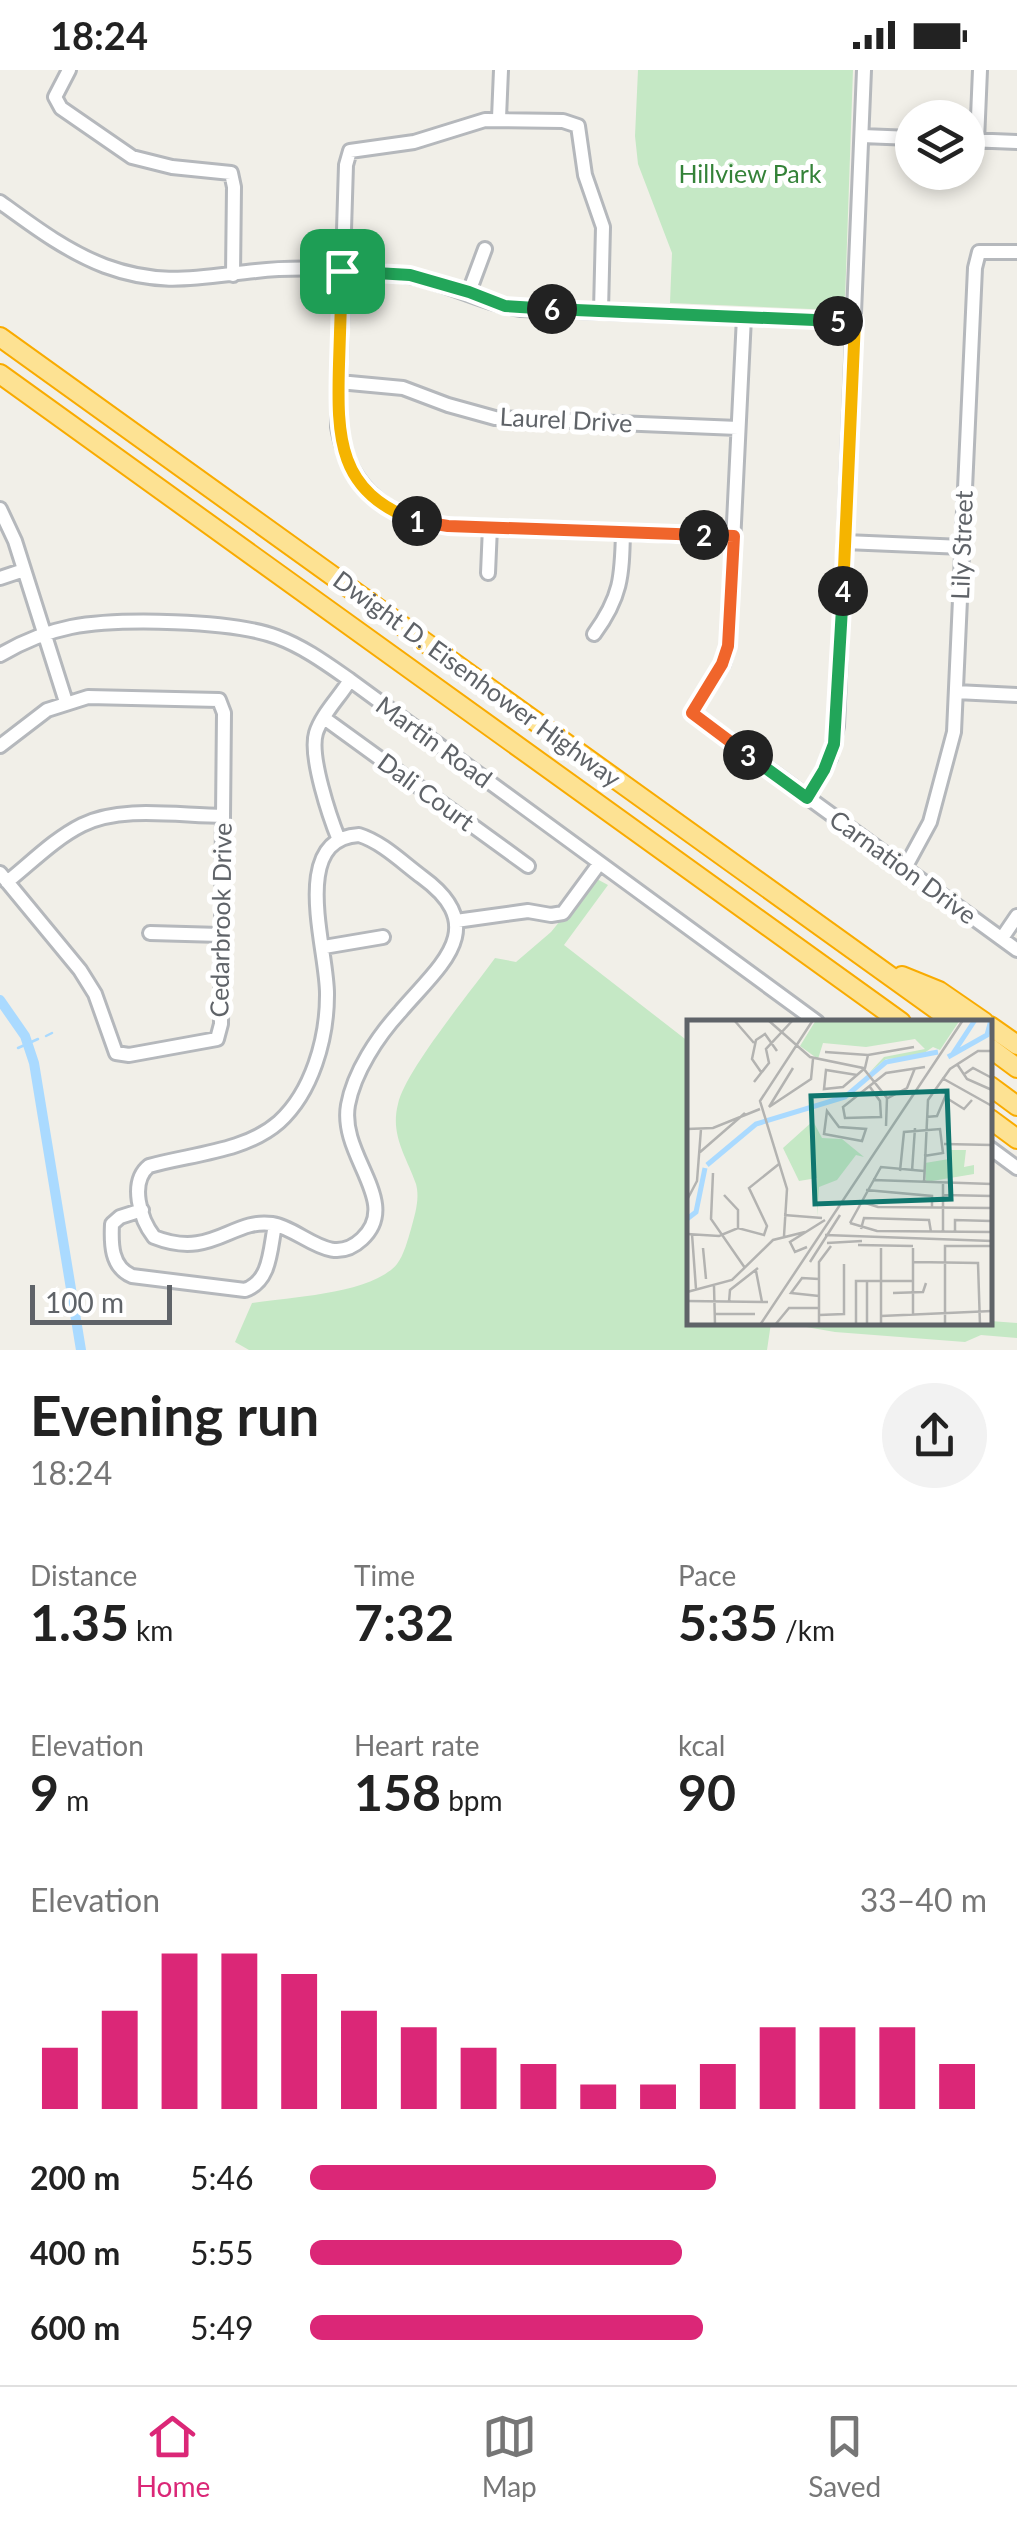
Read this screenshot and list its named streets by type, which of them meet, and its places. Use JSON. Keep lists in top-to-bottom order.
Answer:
{
  "streets": {
    "highway": ["Dwight D. Eisenhower Highway"],
    "street": [
      "Laurel Drive",
      "Lily Street",
      "Martin Road",
      "Dali Court",
      "Carnation Drive",
      "Cedarbrook Drive"
    ]
  },
  "crossings": [
    ["Lily Street", "Carnation Drive"]
  ],
  "parks": ["Hillview Park"],
  "scale_bar": "100 m",
  "page": {
    "status": "18:24",
    "pins": [
      "6",
      "5",
      "1",
      "2",
      "4",
      "3"
    ],
    "scale": "100 m",
    "heading": ["Evening run", "18:24"],
    "stats": [
      ["Distance", "1.35 km"],
      ["Time", "7:32"],
      ["Pace", "5:35 /km"],
      ["Elevation", "9 m"],
      ["Heart rate", "158 bpm"],
      ["kcal", "90"]
    ],
    "chart": ["Elevation", "33–40 m"],
    "list": [
      {
        "name": "200 m",
        "note": "5:46"
      },
      {
        "name": "400 m",
        "note": "5:55"
      },
      {
        "name": "600 m",
        "note": "5:49"
      }
    ],
    "tabs": ["Home", "Map", "Saved"]
  }
}
